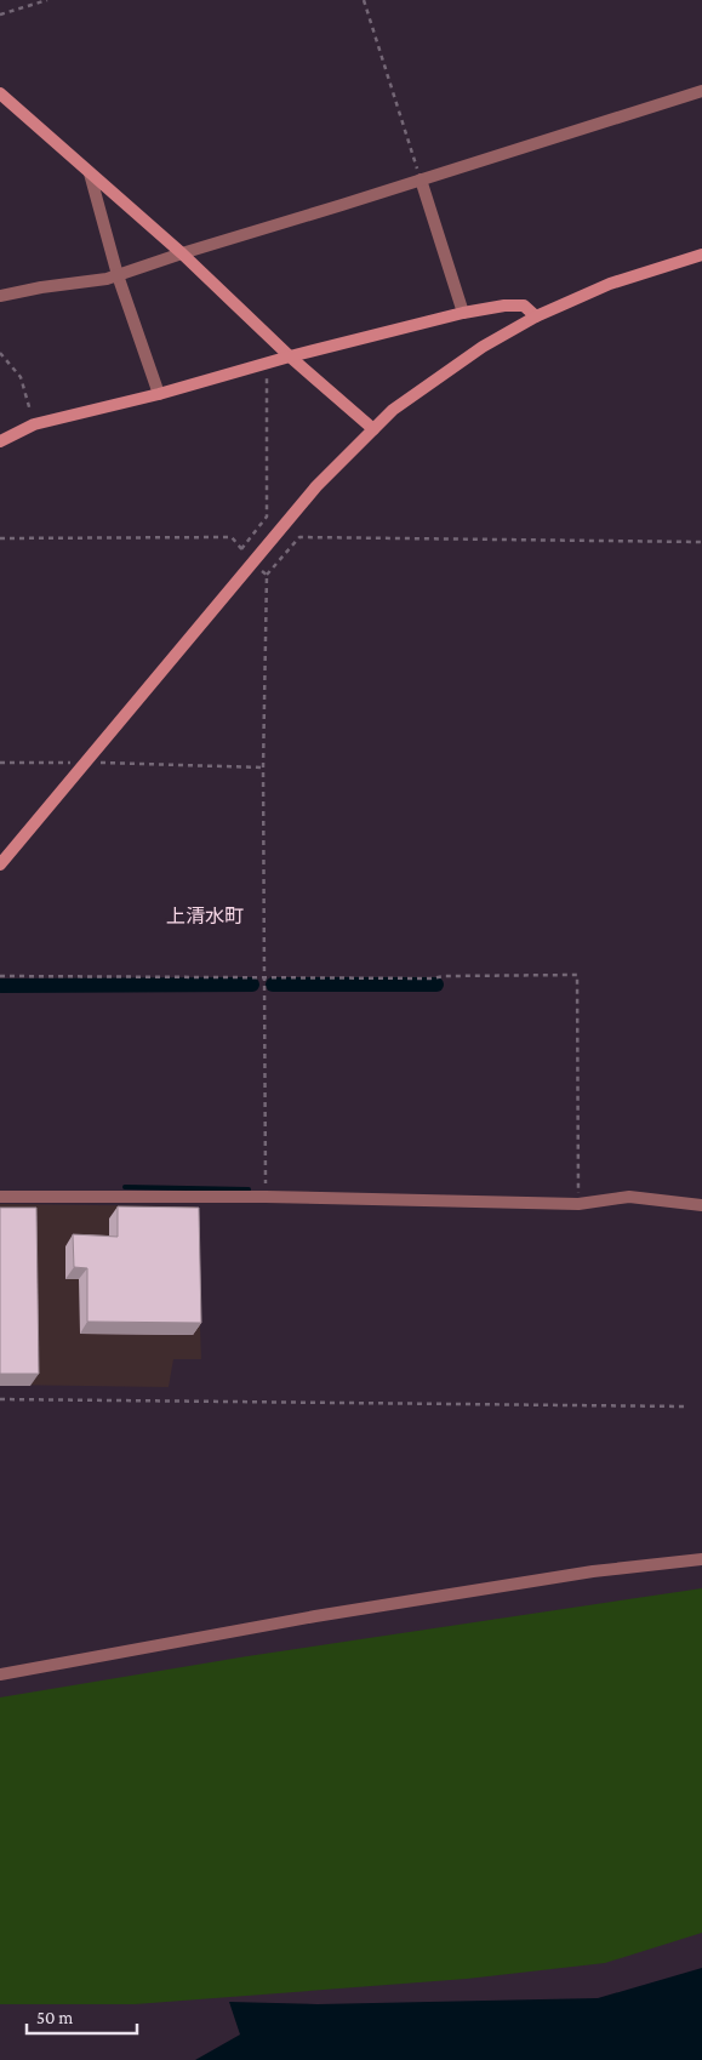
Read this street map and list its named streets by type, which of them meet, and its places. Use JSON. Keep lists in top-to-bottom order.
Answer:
{
  "districts": ["上清水町"],
  "scale_bar": "50 m"
}
